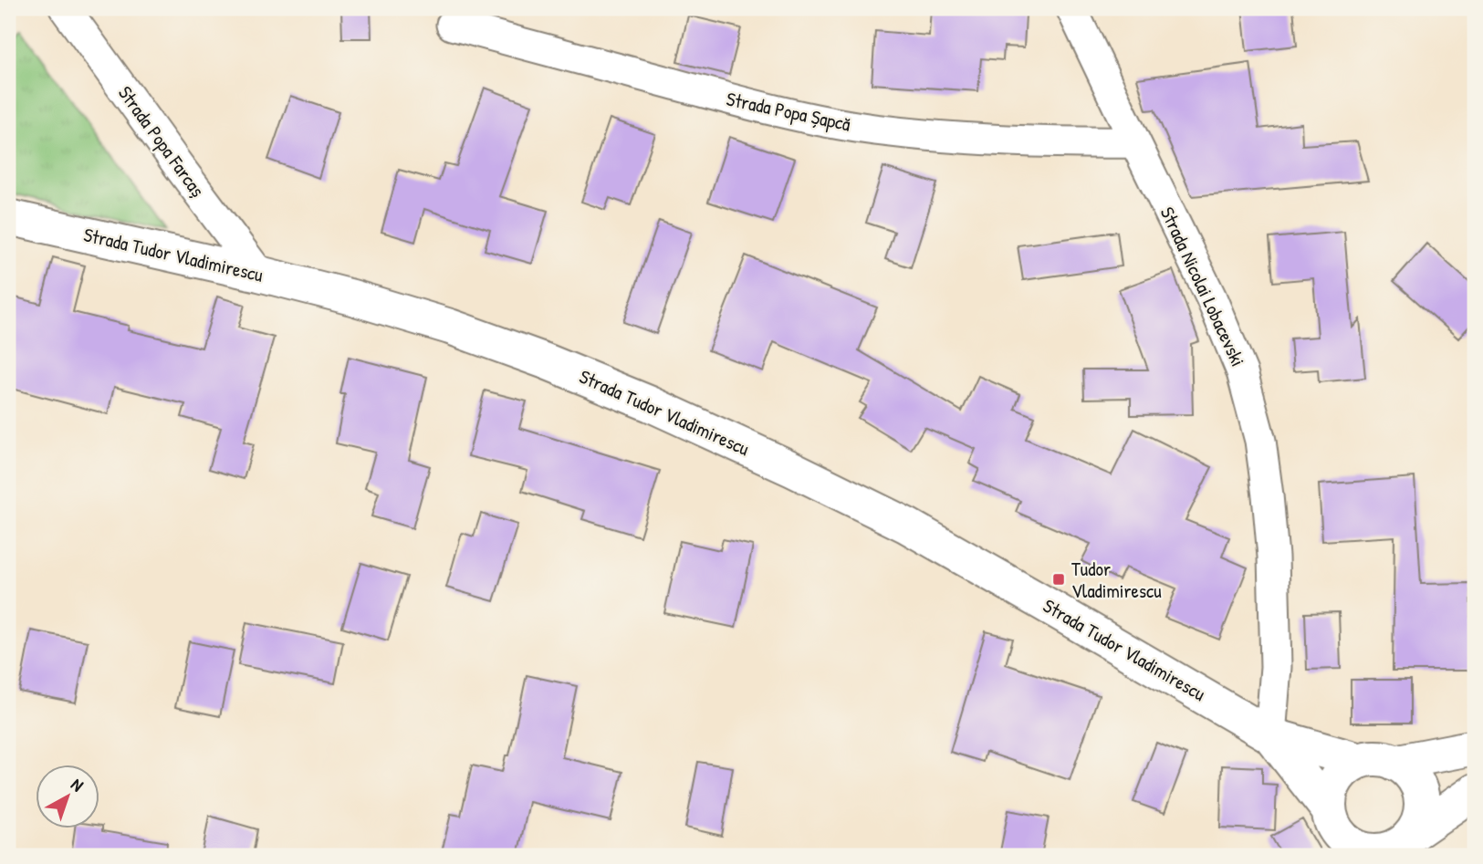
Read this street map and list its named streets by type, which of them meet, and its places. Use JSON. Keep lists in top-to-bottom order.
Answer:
{
  "streets": {
    "street": [
      "Strada Popa Șapcă",
      "Strada Popa Farcaș",
      "Strada Tudor Vladimirescu",
      "Strada Nicolai Lobacevski"
    ]
  },
  "crossings": [
    ["Strada Popa Șapcă", "Strada Nicolai Lobacevski"],
    ["Strada Popa Farcaș", "Strada Tudor Vladimirescu"],
    ["Strada Tudor Vladimirescu", "Strada Nicolai Lobacevski"]
  ],
  "places": {
    "transit": ["Tudor Vladimirescu"]
  },
  "north": "top right"
}
